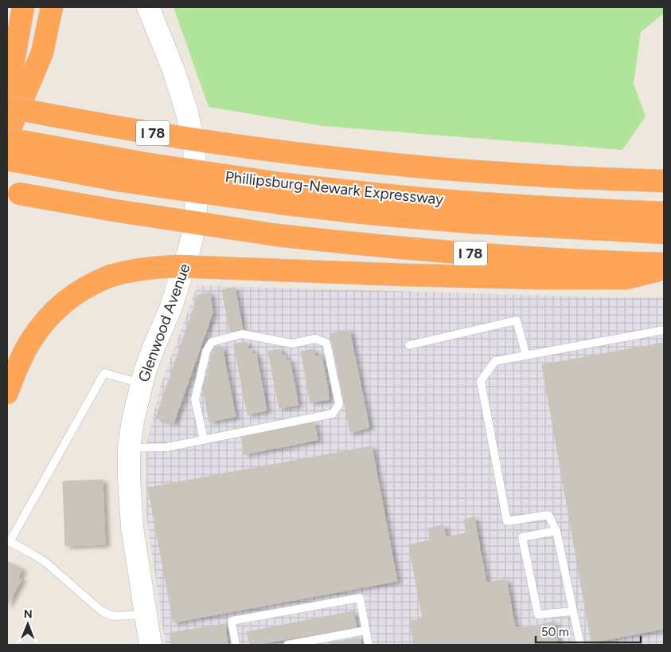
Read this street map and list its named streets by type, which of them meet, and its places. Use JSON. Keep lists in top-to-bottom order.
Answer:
{
  "streets": {
    "highway": ["I 78", "Phillipsburg-Newark Expressway"],
    "street": ["Glenwood Avenue"]
  },
  "scale_bar": "50 m",
  "north": "top"
}
